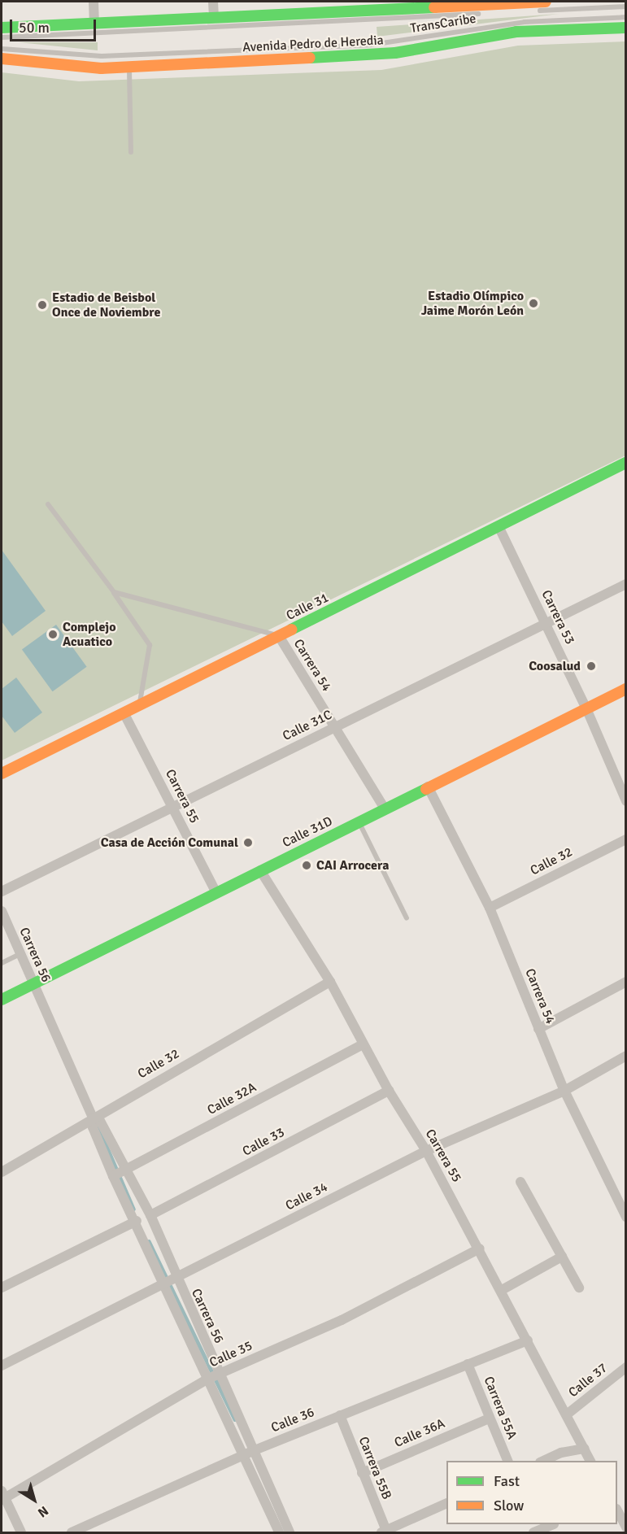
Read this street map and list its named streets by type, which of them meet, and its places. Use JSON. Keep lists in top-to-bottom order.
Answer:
{
  "streets": {
    "main road": ["Avenida Pedro de Heredia", "Calle 31", "Calle 31D"],
    "street": [
      "Carrera 53",
      "Carrera 54",
      "Calle 31C",
      "Carrera 55",
      "Calle 32",
      "Carrera 56",
      "Calle 32A",
      "Calle 33",
      "Calle 34",
      "Calle 35",
      "Calle 37",
      "Carrera 55A",
      "Calle 36",
      "Calle 36A",
      "Carrera 55B"
    ],
    "lane": ["TransCaribe"]
  },
  "crossings": [
    ["Calle 31", "Carrera 53"],
    ["Calle 31", "Carrera 54"],
    ["Calle 31", "Carrera 55"],
    ["Carrera 53", "Calle 31C"],
    ["Carrera 53", "Calle 31D"],
    ["Carrera 54", "Calle 31C"],
    ["Carrera 54", "Calle 31D"],
    ["Carrera 54", "Calle 32"],
    ["Carrera 54", "Calle 34"],
    ["Calle 31C", "Carrera 55"],
    ["Carrera 55", "Calle 31D"],
    ["Carrera 55", "Calle 32"],
    ["Carrera 55", "Calle 32A"],
    ["Carrera 55", "Calle 33"],
    ["Carrera 55", "Calle 34"],
    ["Carrera 55", "Calle 35"],
    ["Carrera 55", "Calle 37"],
    ["Carrera 55", "Calle 36"],
    ["Calle 31D", "Carrera 56"],
    ["Calle 32", "Carrera 56"],
    ["Carrera 56", "Calle 32A"],
    ["Carrera 56", "Calle 33"],
    ["Carrera 56", "Calle 34"],
    ["Carrera 56", "Calle 35"],
    ["Carrera 56", "Calle 36"],
    ["Carrera 55A", "Calle 36"],
    ["Carrera 55A", "Calle 36A"],
    ["Calle 36", "Carrera 55B"],
    ["Calle 36A", "Carrera 55B"]
  ],
  "places": [
    "Estadio Olímpico Jaime Morón León",
    "Estadio de Beisbol Once de Noviembre",
    "Complejo Acuatico",
    "Coosalud",
    "Casa de Acción Comunal",
    "CAI Arrocera"
  ],
  "legend": ["Fast", "Slow"],
  "scale_bar": "50 m",
  "north": "bottom right"
}
